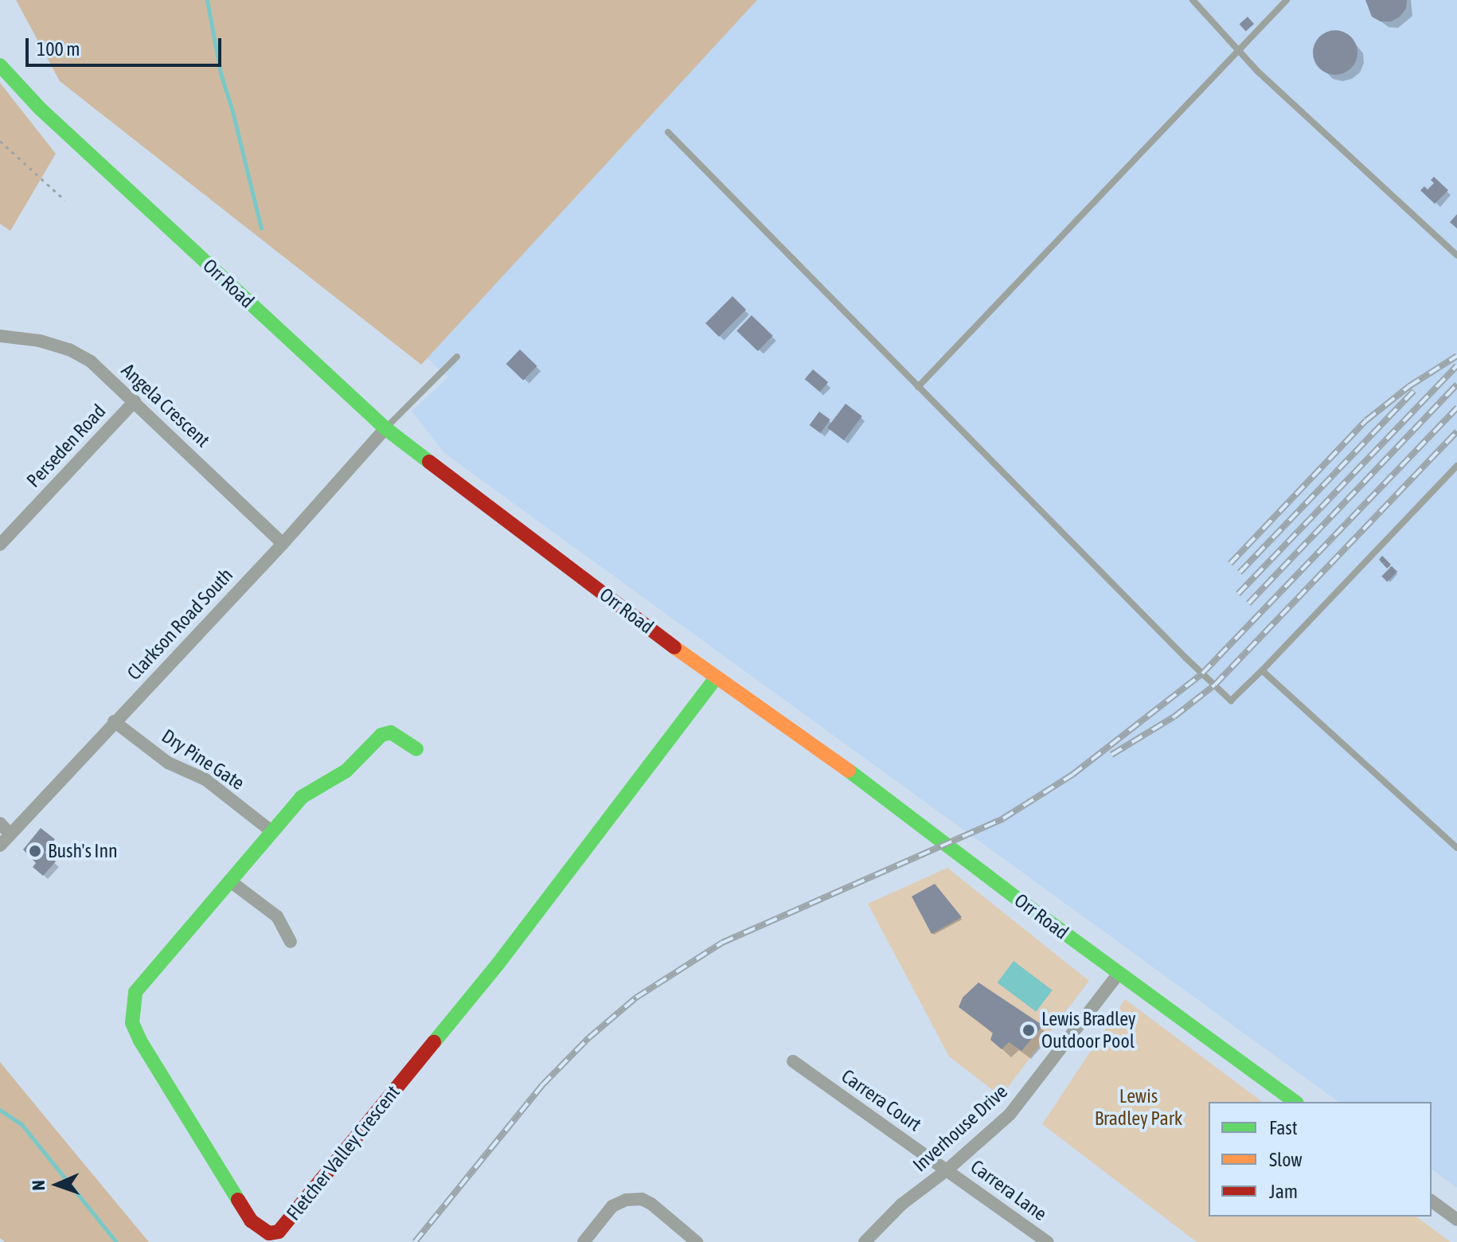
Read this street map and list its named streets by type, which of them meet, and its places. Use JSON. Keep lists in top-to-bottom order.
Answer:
{
  "streets": {
    "street": [
      "Orr Road",
      "Angela Crescent",
      "Perseden Road",
      "Clarkson Road South",
      "Dry Pine Gate",
      "Carrera Court",
      "Inverhouse Drive",
      "Fletcher Valley Crescent",
      "Carrera Lane"
    ]
  },
  "crossings": [
    ["Orr Road", "Clarkson Road South"],
    ["Orr Road", "Inverhouse Drive"],
    ["Orr Road", "Fletcher Valley Crescent"],
    ["Angela Crescent", "Perseden Road"],
    ["Angela Crescent", "Clarkson Road South"],
    ["Clarkson Road South", "Dry Pine Gate"],
    ["Dry Pine Gate", "Fletcher Valley Crescent"],
    ["Carrera Court", "Inverhouse Drive"],
    ["Carrera Court", "Carrera Lane"],
    ["Inverhouse Drive", "Carrera Lane"]
  ],
  "parks": ["Lewis Bradley Park"],
  "places": ["Bush's Inn", "Lewis Bradley Outdoor Pool"],
  "legend": ["Fast", "Slow", "Jam"],
  "scale_bar": "100 m",
  "north": "left"
}
